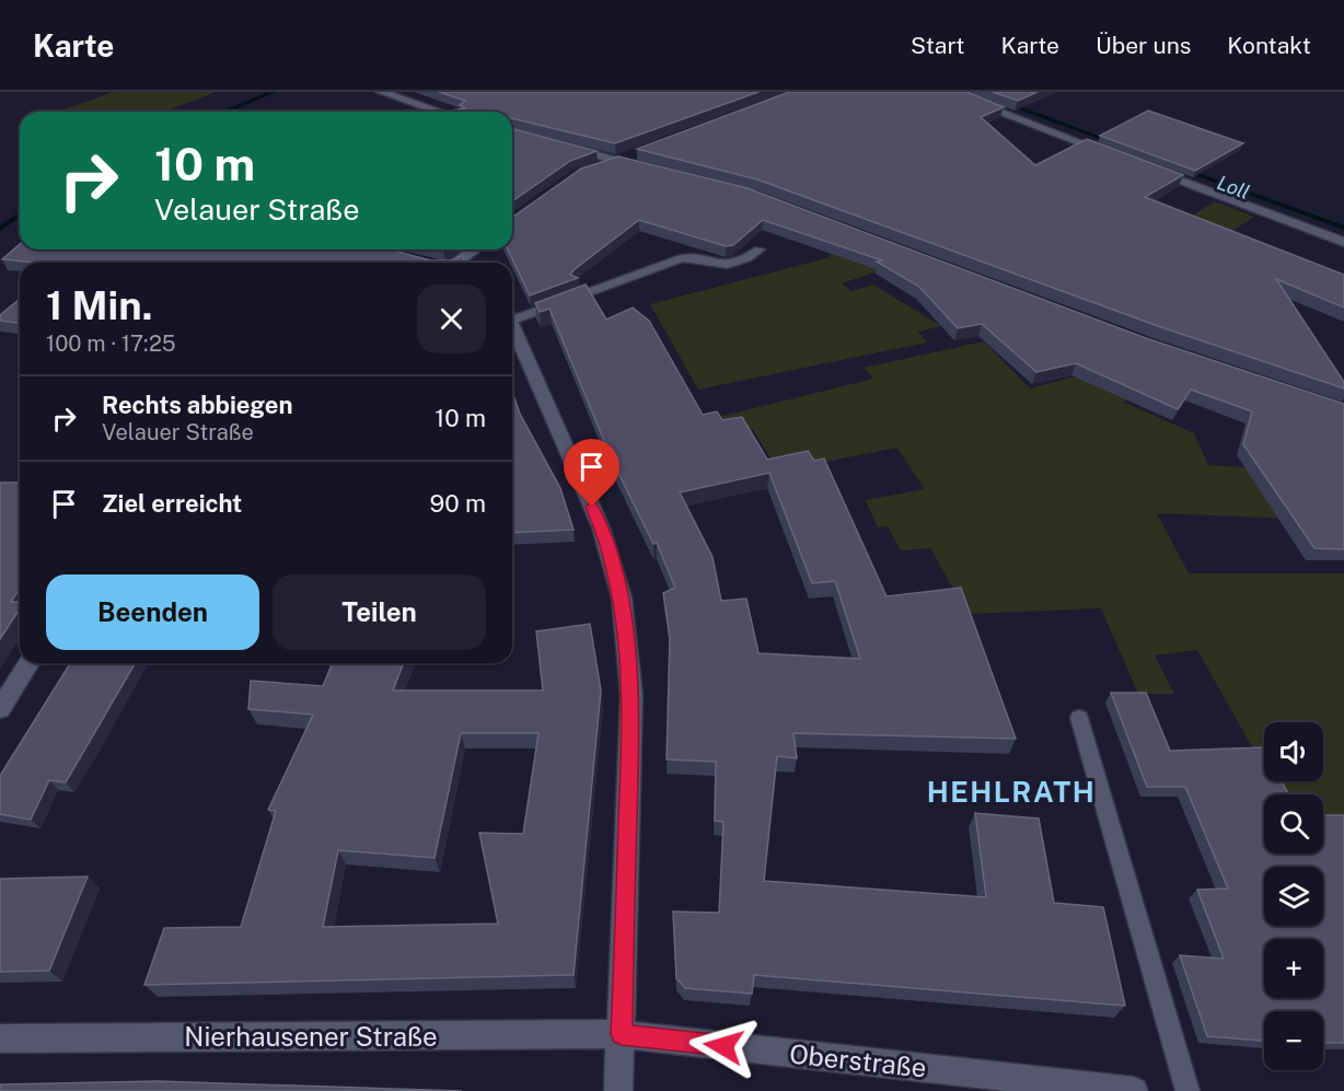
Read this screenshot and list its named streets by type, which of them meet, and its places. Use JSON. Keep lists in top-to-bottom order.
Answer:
{
  "streets": {
    "street": ["Nierhausener Straße", "Oberstraße"]
  },
  "crossings": [
    ["Nierhausener Straße", "Oberstraße"]
  ],
  "districts": ["HEHLRATH"],
  "water": ["Loll"],
  "page": {
    "header": "Karte",
    "nav": [
      "Start",
      "Karte",
      "Über uns",
      "Kontakt"
    ],
    "turn": ["10 m", "Velauer Straße"],
    "heading": ["1 Min.", "100 m · 17:25"],
    "list": [
      {
        "name": "Rechts abbiegen",
        "note": "Velauer Straße",
        "value": "10 m"
      },
      {
        "name": "Ziel erreicht",
        "value": "90 m"
      }
    ],
    "buttons": ["Beenden", "Teilen"],
    "map_buttons": ["+", "−"]
  }
}
